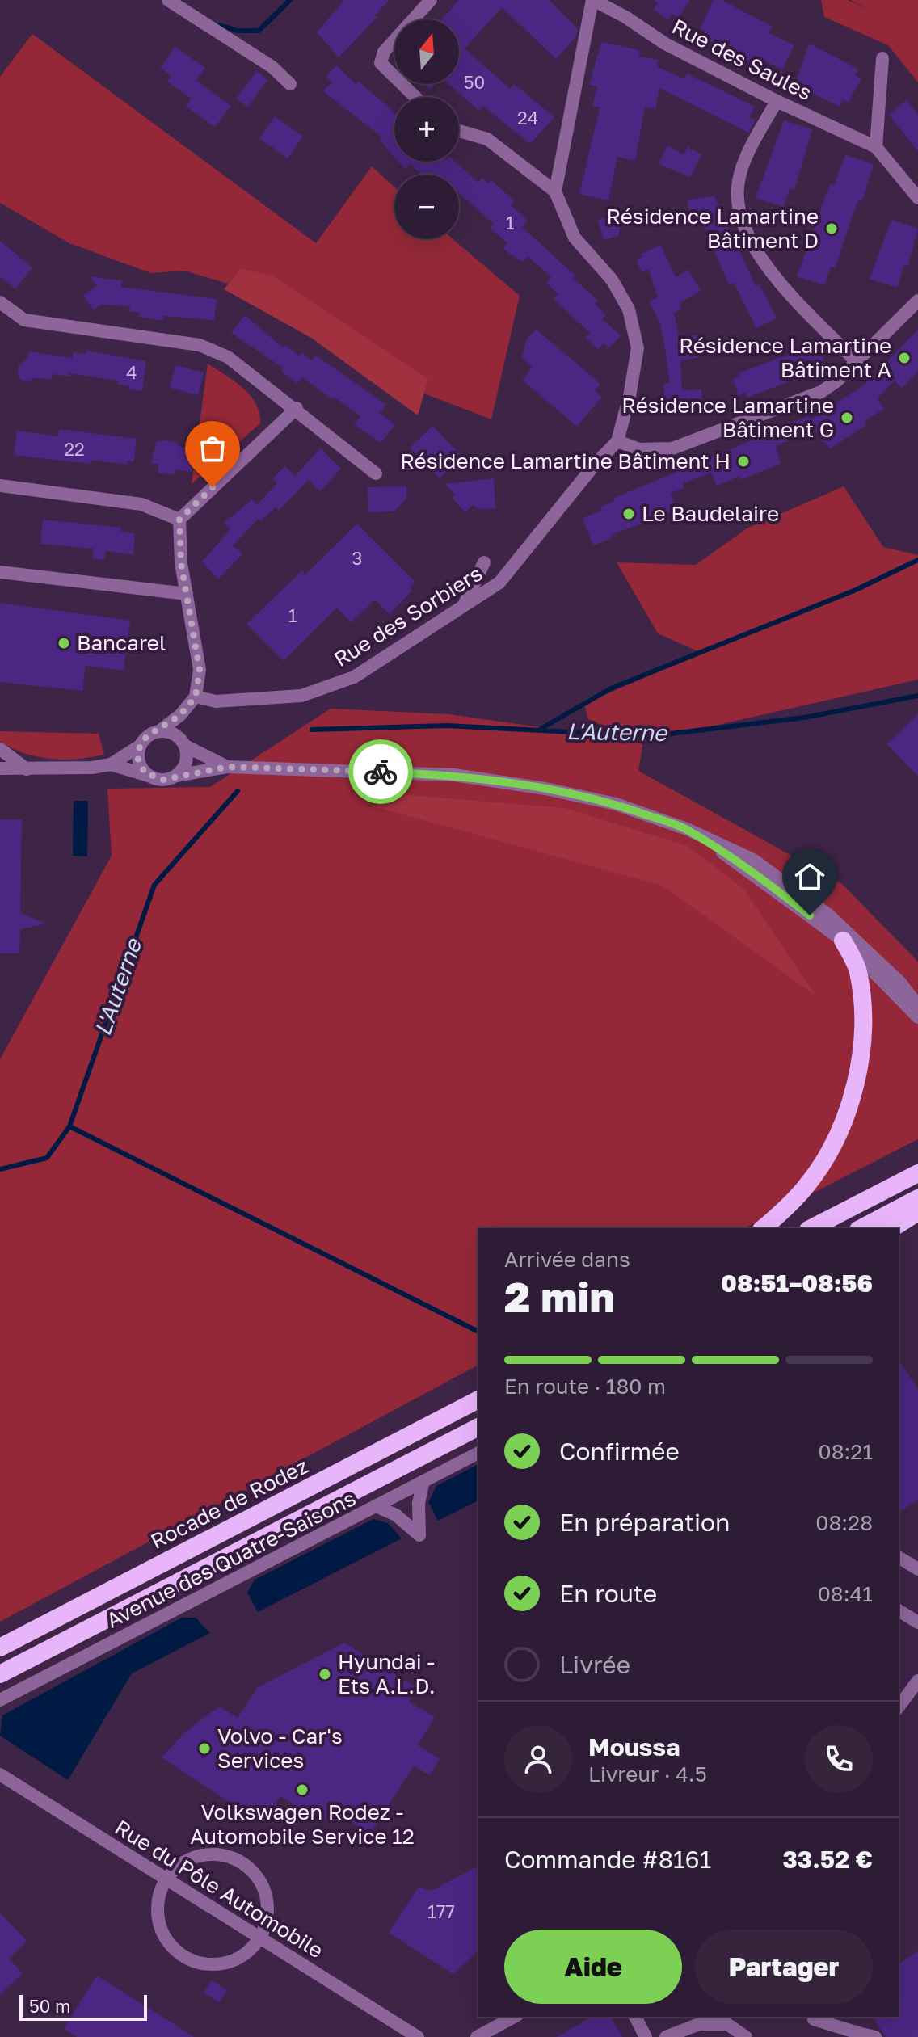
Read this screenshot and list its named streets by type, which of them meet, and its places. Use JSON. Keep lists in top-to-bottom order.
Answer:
{
  "streets": {
    "highway": ["Rocade de Rodez"],
    "street": [
      "Rue des Saules",
      "Rue des Sorbiers",
      "Avenue des Quatre-Saisons",
      "Rue du Pôle Automobile"
    ]
  },
  "water": ["L'Auterne"],
  "places": [
    "Résidence Lamartine Bâtiment D",
    "Résidence Lamartine Bâtiment A",
    "Résidence Lamartine Bâtiment G",
    "Résidence Lamartine Bâtiment H",
    "Le Baudelaire",
    "Bancarel",
    "Hyundai - Ets A.L.D.",
    "Volvo - Car's Services",
    "Volkswagen Rodez - Automobile Service 12"
  ],
  "house_numbers": [
    "50",
    "24",
    "1",
    "4",
    "22",
    "3",
    "1",
    "177"
  ],
  "scale_bar": "50 m",
  "north": "top",
  "page": {
    "map_buttons": ["+", "−"],
    "heading": ["2 min", "Arrivée dans", "08:51–08:56"],
    "panel": [
      "Moussa",
      "Livreur · 4.5",
      "Commande #8161",
      "33.52 €"
    ],
    "bar": "En route · 180 m",
    "list": [
      ["Confirmée", "08:21"],
      ["En préparation", "08:28"],
      ["En route", "08:41"],
      "Livrée"
    ],
    "buttons": ["Aide", "Partager"],
    "scale": "50 m"
  }
}
